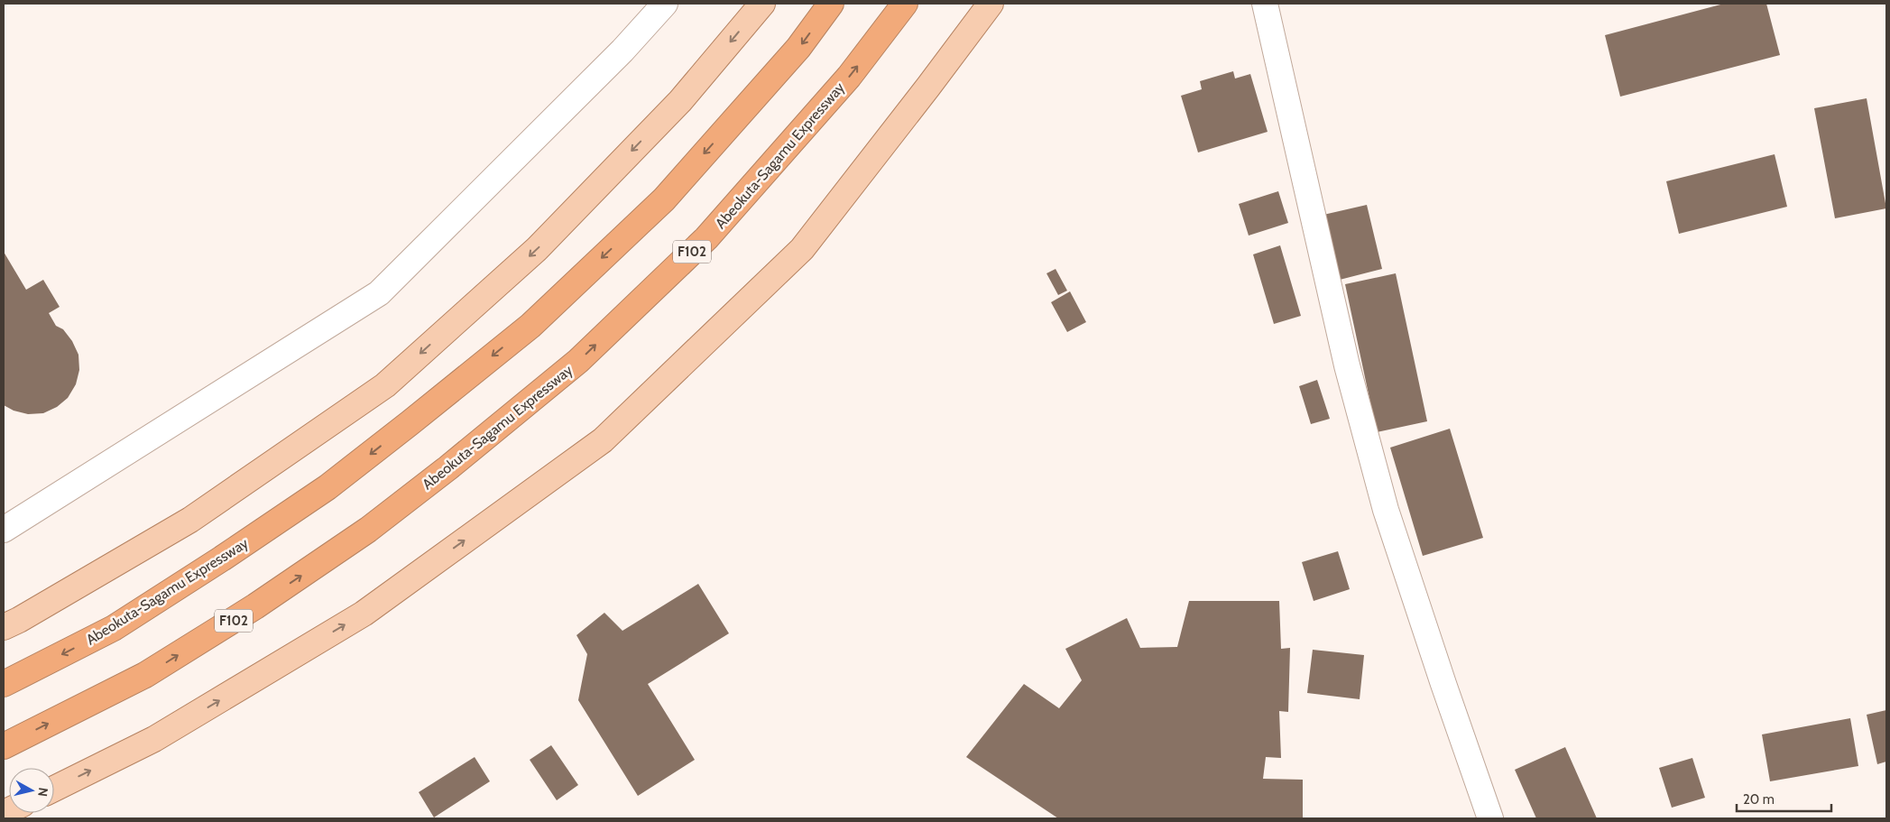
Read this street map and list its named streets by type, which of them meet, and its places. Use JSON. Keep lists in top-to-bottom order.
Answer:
{
  "streets": {
    "highway": ["Abeokuta-Sagamu Expressway", "F102"]
  },
  "scale_bar": "20 m",
  "north": "right"
}
